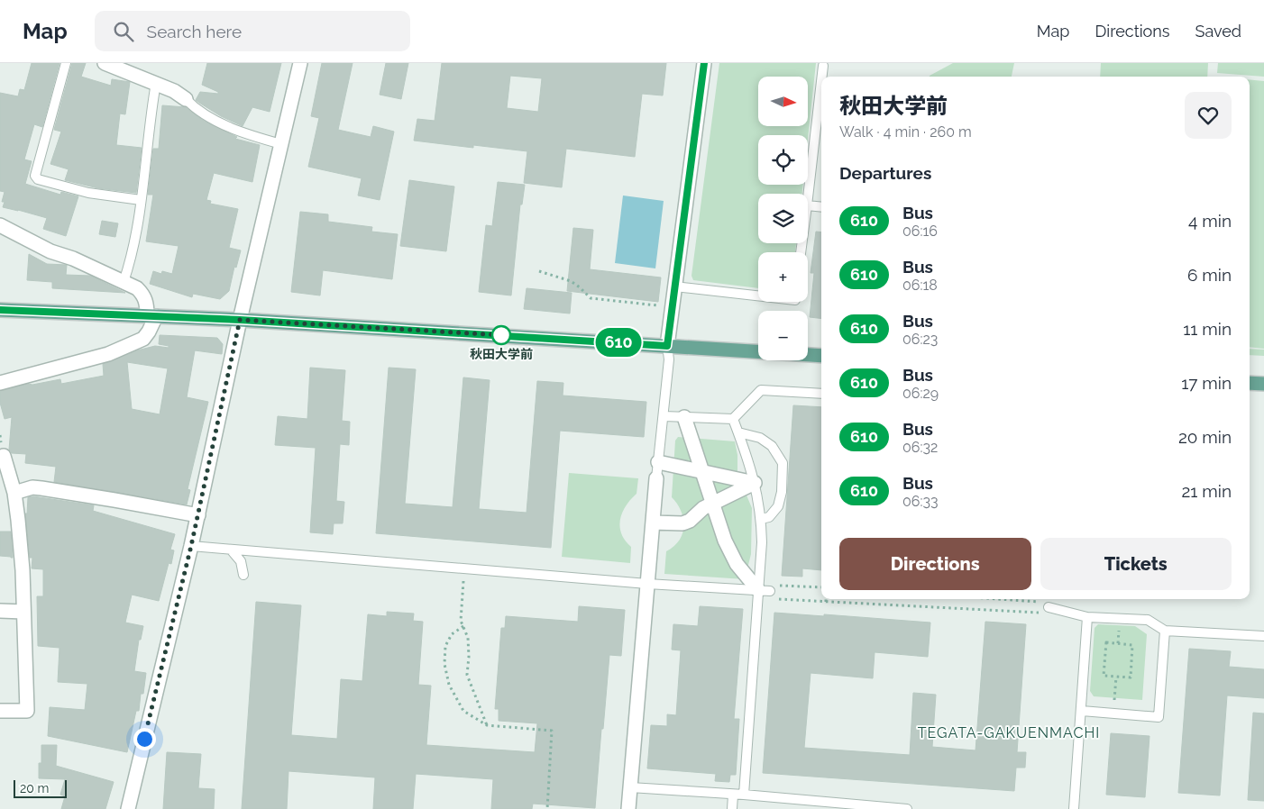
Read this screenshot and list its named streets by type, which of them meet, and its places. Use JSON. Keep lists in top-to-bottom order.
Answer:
{
  "districts": ["TEGATA-GAKUENMACHI"],
  "places": ["秋田大学前"],
  "lines": ["bus line 610"],
  "scale_bar": "20 m",
  "north": "right",
  "page": {
    "header": "Map",
    "search": "Search here",
    "nav": ["Map", "Directions", "Saved"],
    "on_map": "610",
    "map_buttons": ["+", "−"],
    "heading": [
      ["秋田大学前", "Walk · 4 min · 260 m"],
      "Departures"
    ],
    "list": [
      {
        "mark": "610",
        "name": "Bus",
        "note": "06:16",
        "value": "4 min"
      },
      {
        "mark": "610",
        "name": "Bus",
        "note": "06:18",
        "value": "6 min"
      },
      {
        "mark": "610",
        "name": "Bus",
        "note": "06:23",
        "value": "11 min"
      },
      {
        "mark": "610",
        "name": "Bus",
        "note": "06:29",
        "value": "17 min"
      },
      {
        "mark": "610",
        "name": "Bus",
        "note": "06:32",
        "value": "20 min"
      },
      {
        "mark": "610",
        "name": "Bus",
        "note": "06:33",
        "value": "21 min"
      }
    ],
    "buttons": ["Directions", "Tickets"],
    "scale": "20 m"
  }
}
